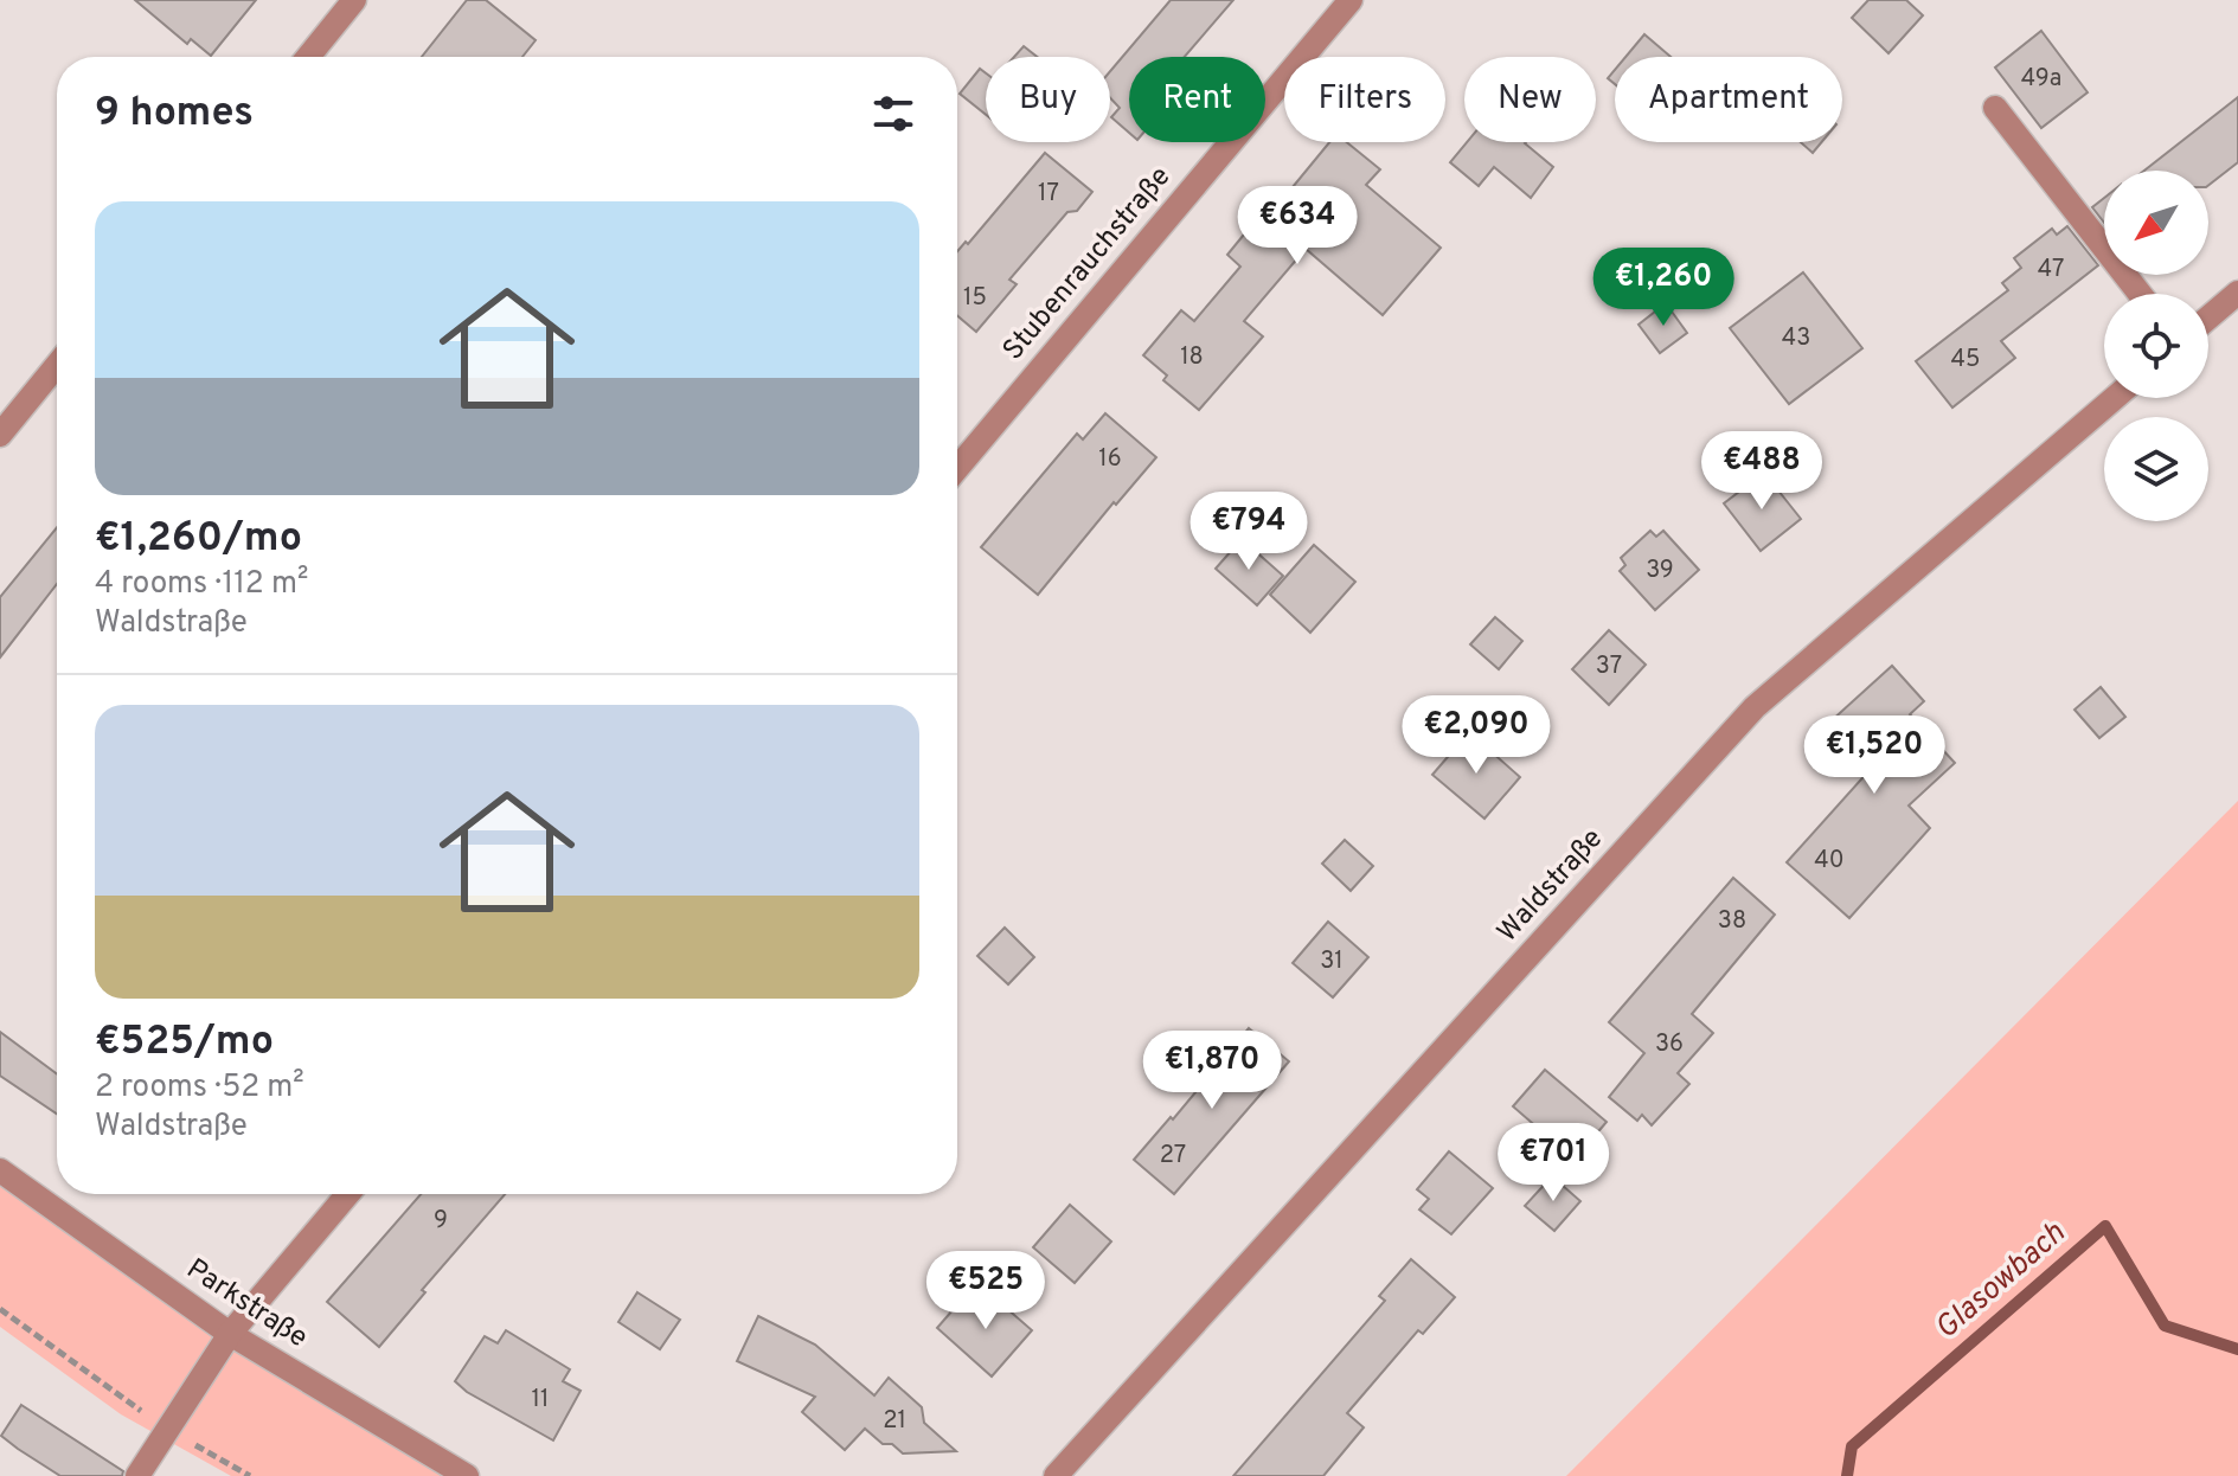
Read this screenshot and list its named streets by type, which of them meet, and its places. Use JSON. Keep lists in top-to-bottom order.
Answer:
{
  "streets": {
    "street": ["Stubenrauchstraße", "Waldstraße", "Parkstraße"]
  },
  "water": ["Glasowbach"],
  "house_numbers": [
    "49a",
    "17",
    "47",
    "15",
    "43",
    "18",
    "45",
    "16",
    "39",
    "37",
    "40",
    "38",
    "31",
    "36",
    "27",
    "9",
    "11",
    "21"
  ],
  "north": "bottom left",
  "page": {
    "chip": [
      "Buy",
      "Rent",
      "Filters",
      "New",
      "Apartment"
    ],
    "heading": "9 homes",
    "list": [
      {
        "name": "€1,260/mo",
        "note": "4 rooms · 112 m² · Waldstraße"
      },
      {
        "name": "€525/mo",
        "note": "2 rooms · 52 m² · Waldstraße"
      }
    ],
    "price": [
      "€634",
      "€1,260",
      "€488",
      "€794",
      "€2,090",
      "€1,520",
      "€1,870",
      "€701",
      "€525"
    ]
  }
}
